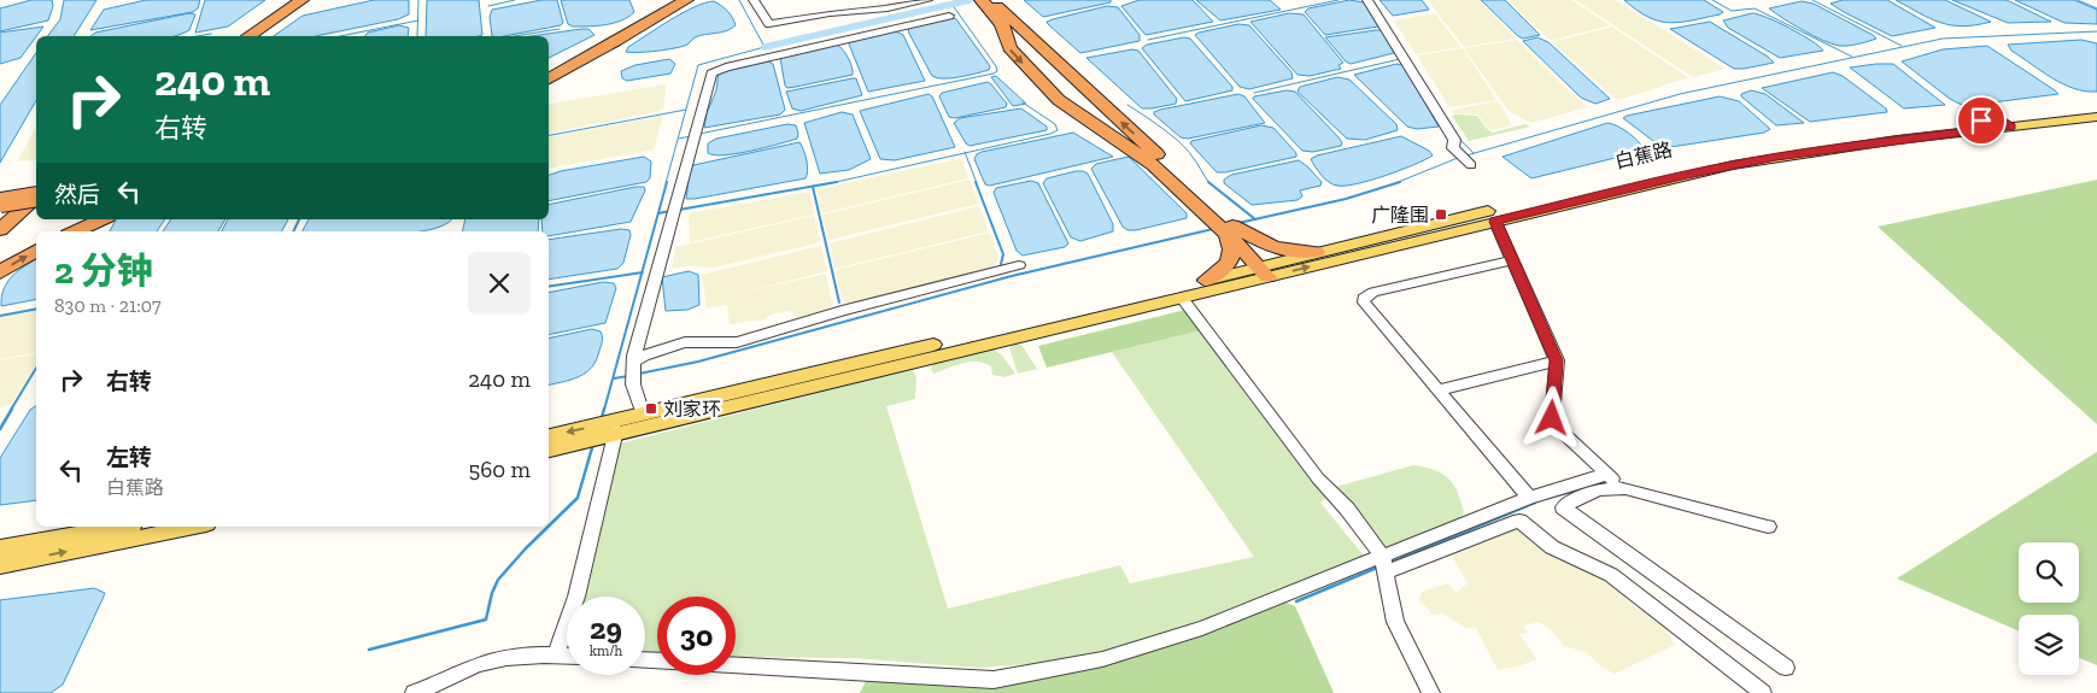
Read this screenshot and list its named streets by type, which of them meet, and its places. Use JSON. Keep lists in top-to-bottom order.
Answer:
{
  "streets": {
    "main road": ["白蕉路"]
  },
  "places": {
    "transit": ["广隆围", "刘家环"]
  },
  "page": {
    "turn": ["240 m", "右转"],
    "then": "然后",
    "heading": ["2 分钟", "830 m · 21:07"],
    "list": [
      {
        "name": "右转",
        "value": "240 m"
      },
      {
        "name": "左转",
        "note": "白蕉路",
        "value": "560 m"
      }
    ],
    "speed": "29 km/h",
    "limit": "30"
  }
}
